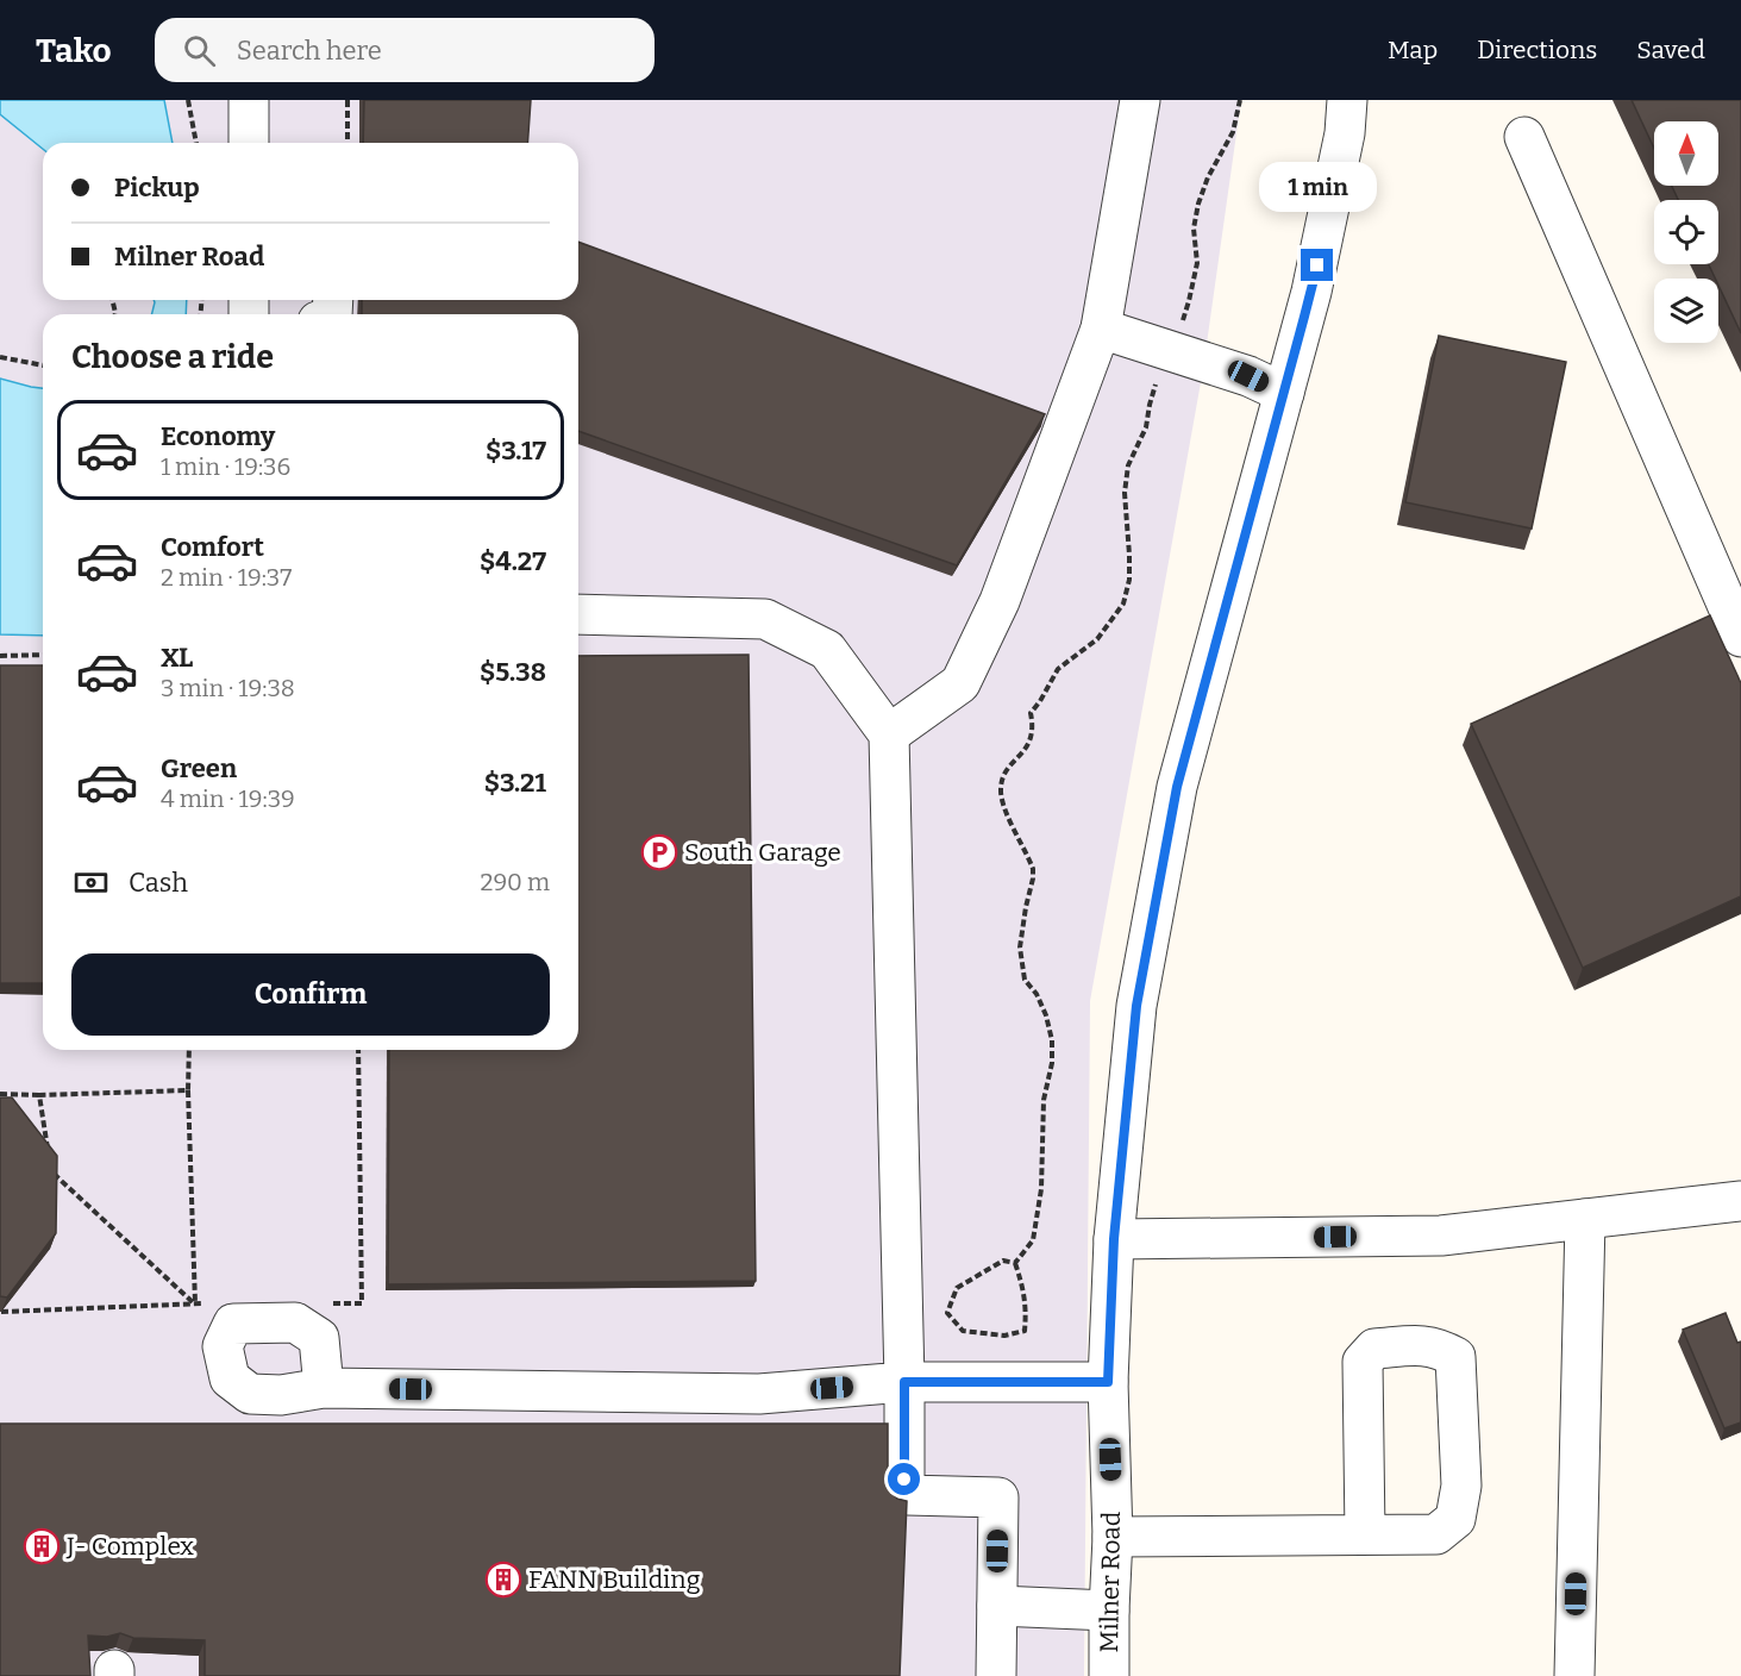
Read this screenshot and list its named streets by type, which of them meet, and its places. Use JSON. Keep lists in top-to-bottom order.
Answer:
{
  "streets": {
    "street": ["Milner Road"]
  },
  "places": {
    "parking": ["South Garage"],
    "building": ["J- Complex", "FANN Building"]
  },
  "north": "top",
  "page": {
    "header": "Tako",
    "search": "Search here",
    "nav": ["Map", "Directions", "Saved"],
    "banner": ["Pickup", "Milner Road"],
    "bubble": "1 min",
    "heading": "Choose a ride",
    "list": [
      {
        "name": "Economy",
        "note": "1 min · 19:36",
        "value": "$3.17"
      },
      {
        "name": "Comfort",
        "note": "2 min · 19:37",
        "value": "$4.27"
      },
      {
        "name": "XL",
        "note": "3 min · 19:38",
        "value": "$5.38"
      },
      {
        "name": "Green",
        "note": "4 min · 19:39",
        "value": "$3.21"
      }
    ],
    "pay": ["Cash", "290 m"],
    "buttons": "Confirm"
  }
}
